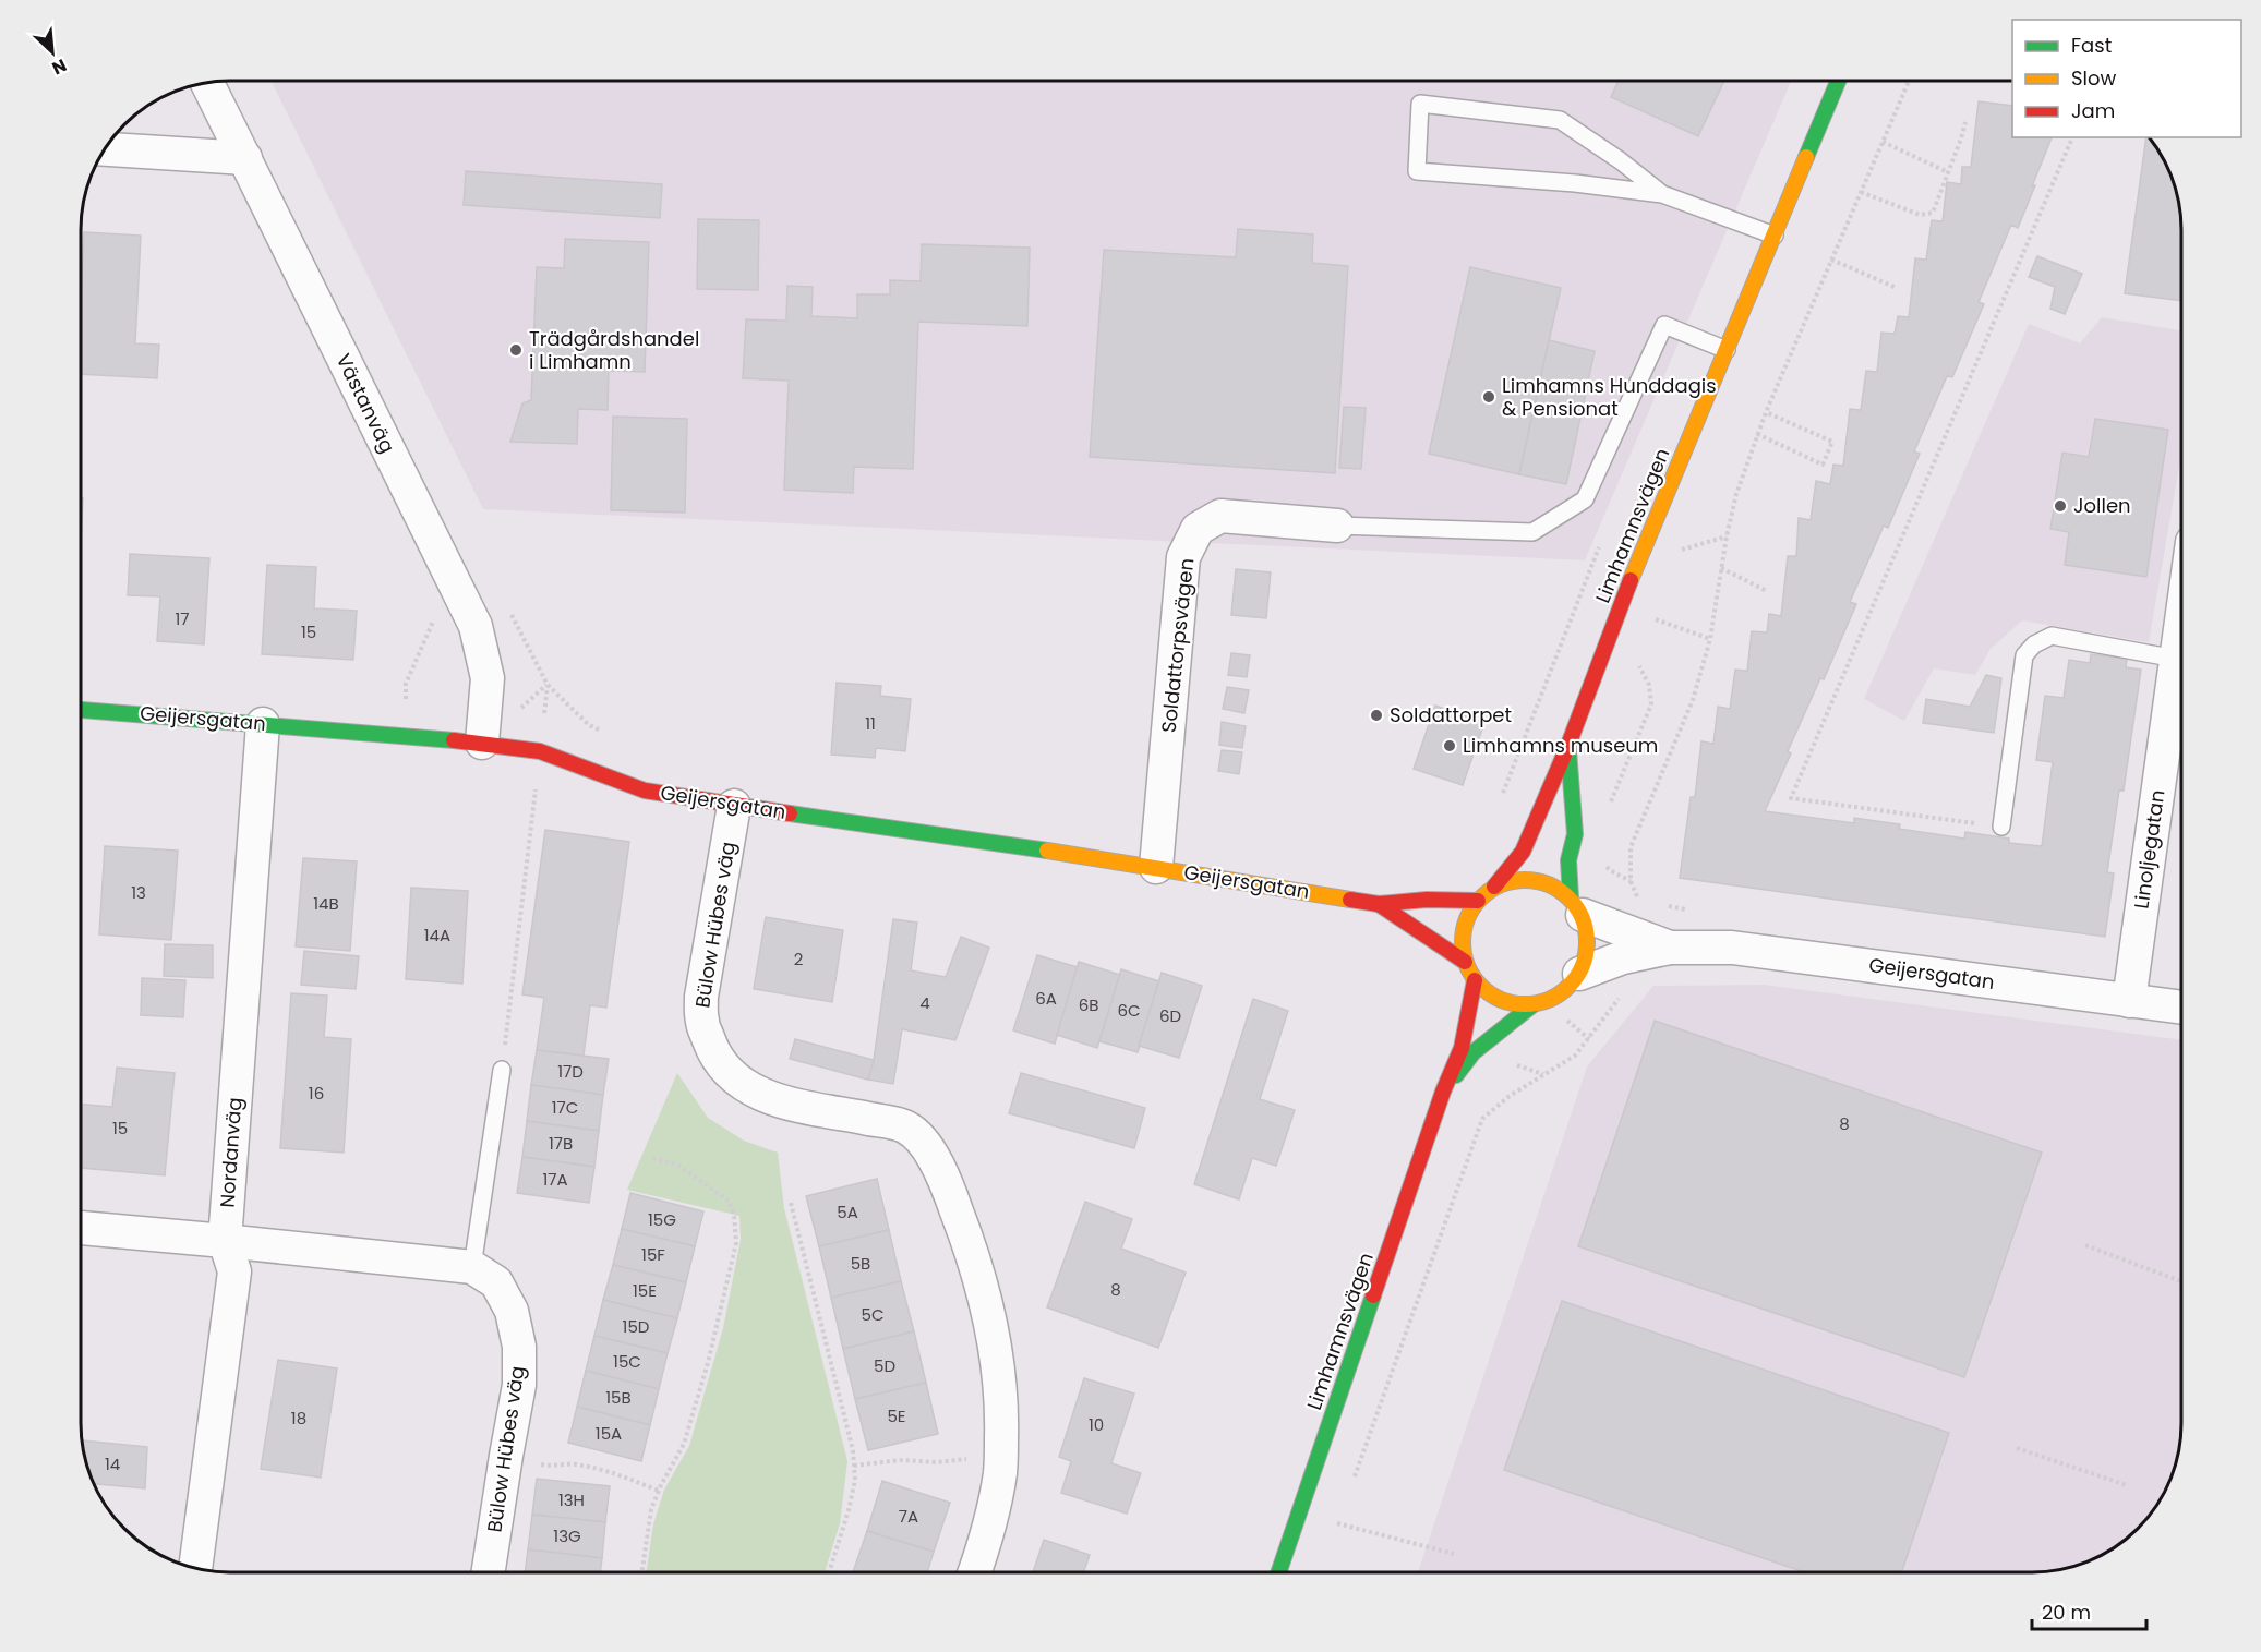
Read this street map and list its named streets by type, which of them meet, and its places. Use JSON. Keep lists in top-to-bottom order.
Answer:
{
  "streets": {
    "main road": ["Limhamnsvägen", "Geijersgatan"],
    "street": [
      "Västanväg",
      "Soldattorpsvägen",
      "Linoljegatan",
      "Bülow Hübes väg",
      "Nordanväg"
    ]
  },
  "crossings": [
    ["Västanväg", "Geijersgatan"],
    ["Limhamnsvägen", "Geijersgatan"],
    ["Soldattorpsvägen", "Geijersgatan"],
    ["Geijersgatan", "Linoljegatan"],
    ["Geijersgatan", "Bülow Hübes väg"],
    ["Geijersgatan", "Nordanväg"],
    ["Bülow Hübes väg", "Nordanväg"]
  ],
  "places": [
    "Trädgårdshandel i Limhamn",
    "Limhamns Hunddagis & Pensionat",
    "Jollen",
    "Soldattorpet",
    "Limhamns museum"
  ],
  "house_numbers": [
    "17",
    "15",
    "11",
    "13",
    "14B",
    "14A",
    "2",
    "6A",
    "4",
    "6B",
    "6C",
    "6D",
    "17D",
    "16",
    "17C",
    "8",
    "15",
    "17B",
    "17A",
    "5A",
    "15G",
    "15F",
    "5B",
    "8",
    "15E",
    "5C",
    "15D",
    "15C",
    "5D",
    "15B",
    "5E",
    "18",
    "10",
    "15A",
    "14",
    "13H",
    "7A",
    "13G"
  ],
  "legend": ["Fast", "Slow", "Jam"],
  "scale_bar": "20 m",
  "north": "bottom right"
}
